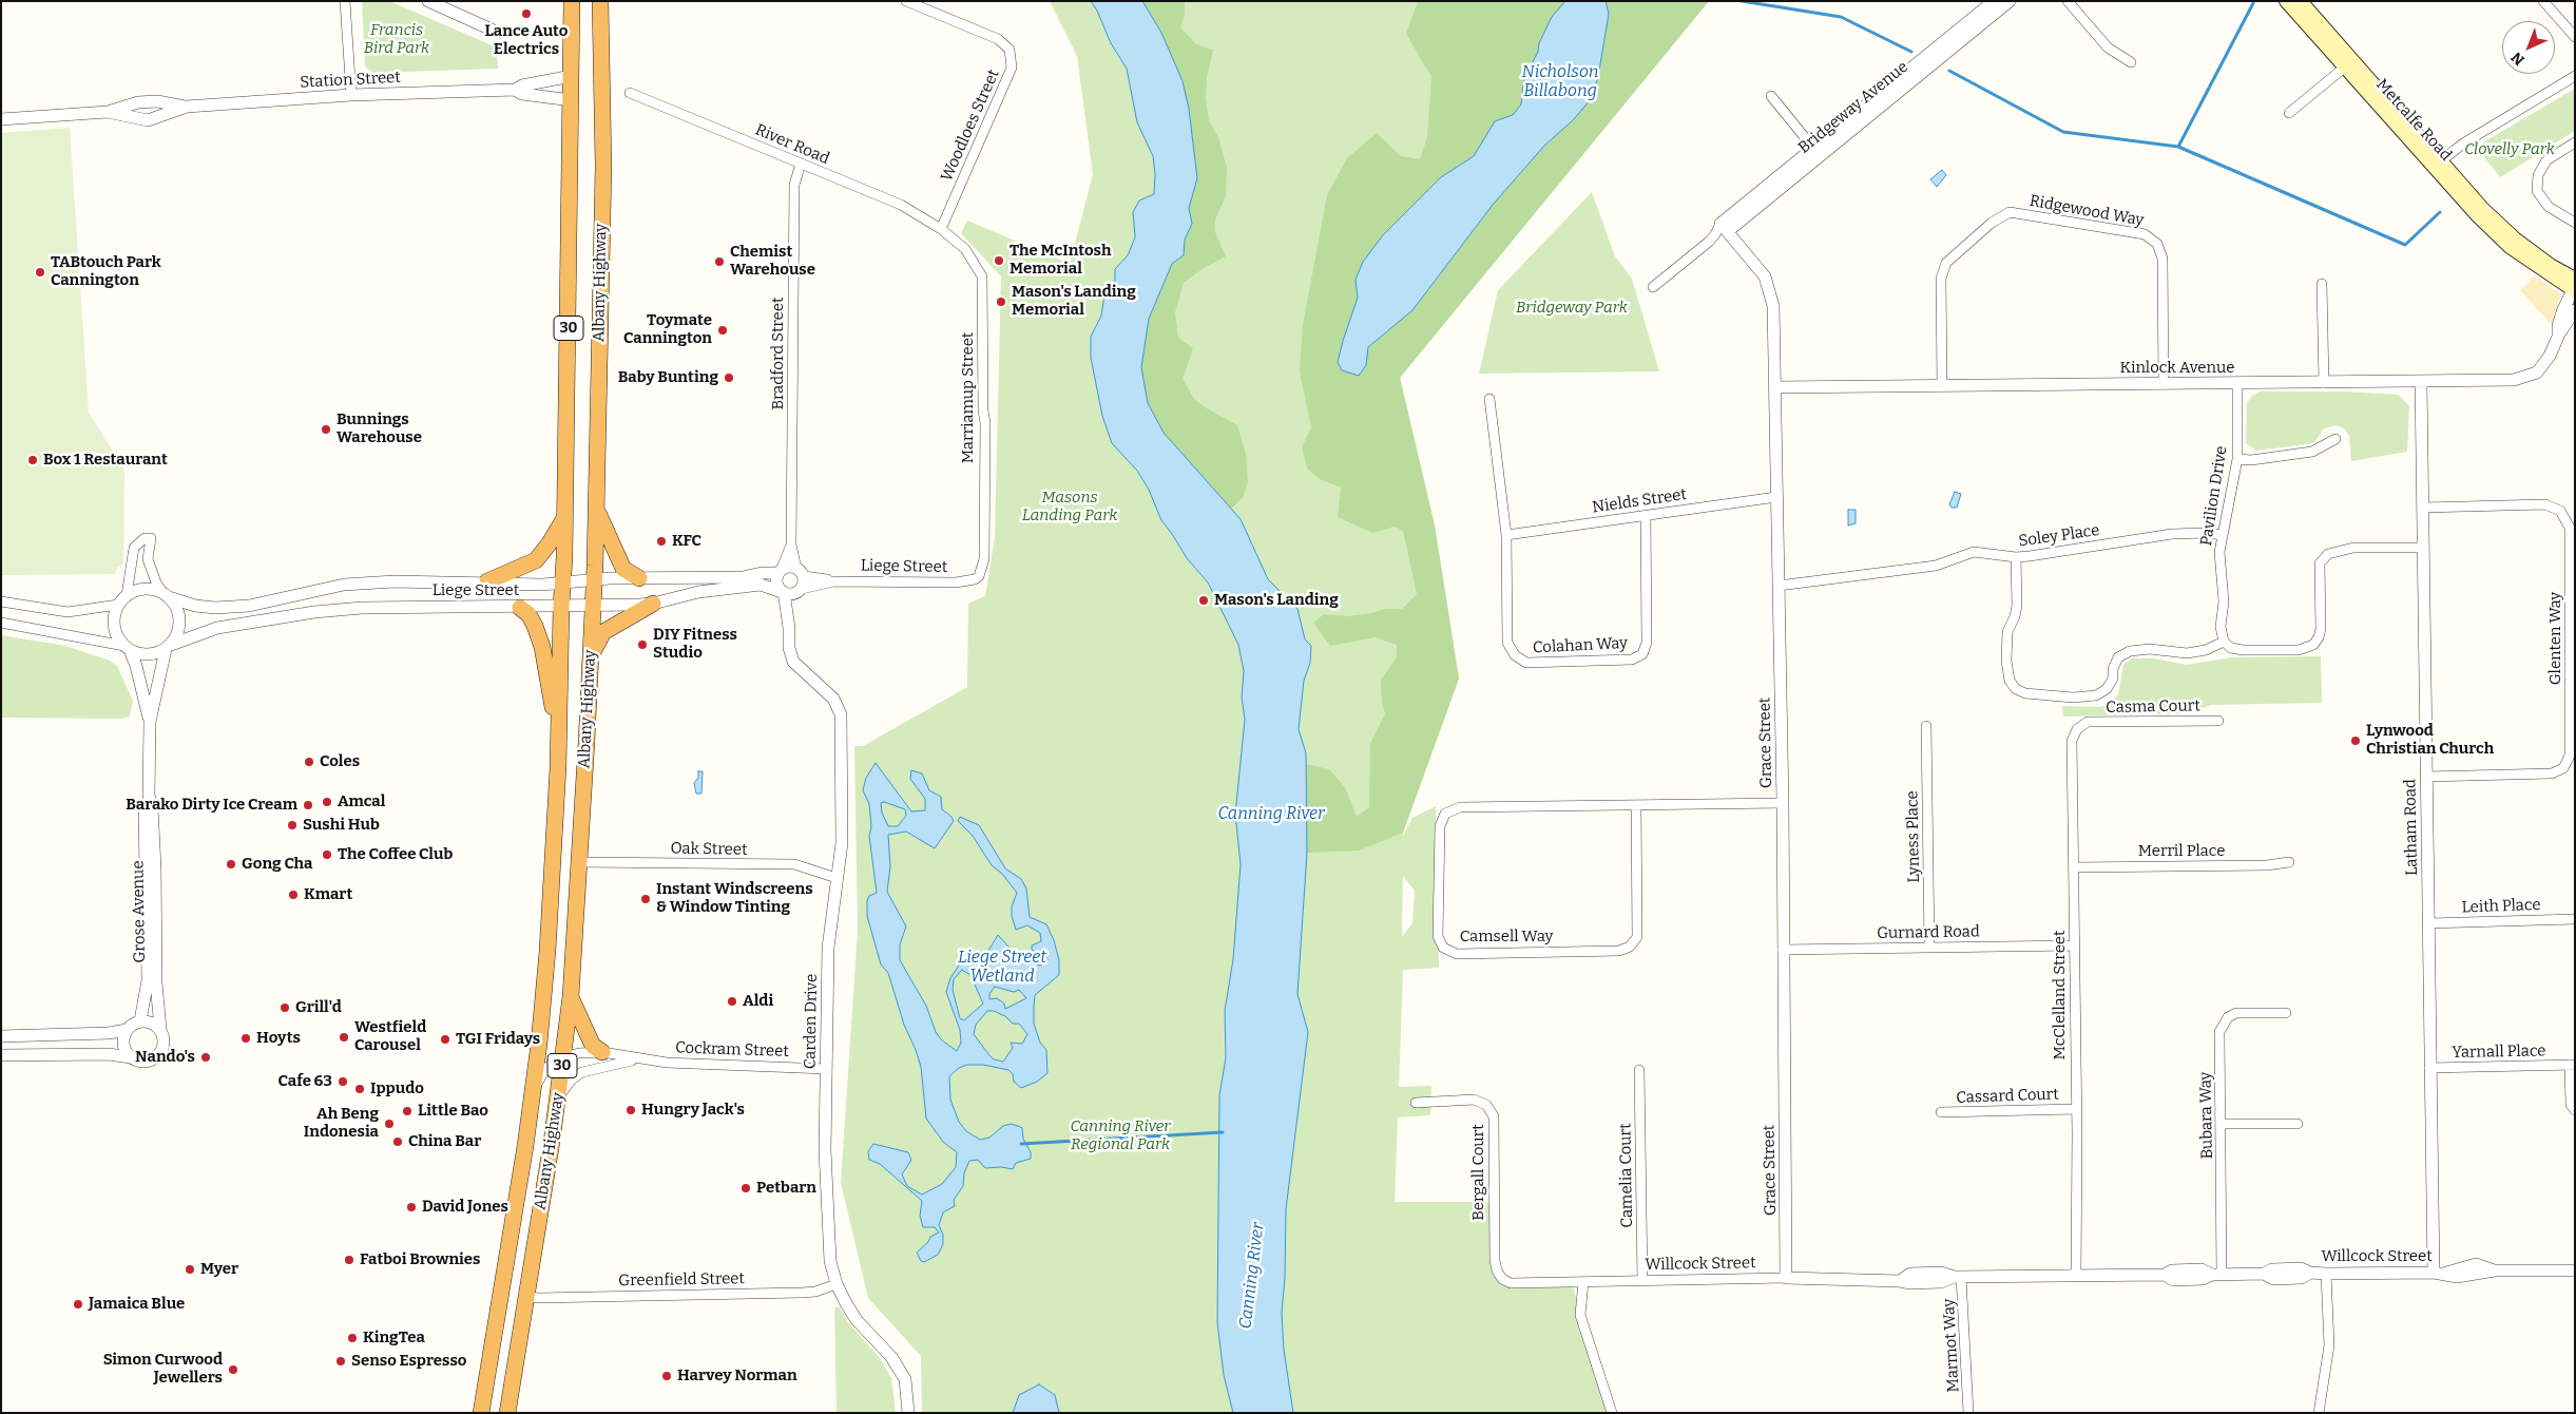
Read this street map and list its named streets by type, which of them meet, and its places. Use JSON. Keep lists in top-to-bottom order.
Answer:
{
  "streets": {
    "highway": ["Albany Highway", "30"],
    "main road": ["Metcalfe Road"],
    "street": [
      "Station Street",
      "Bridgeway Avenue",
      "Woodloes Street",
      "River Road",
      "Ridgewood Way",
      "Bradford Street",
      "Kinlock Avenue",
      "Marriamup Street",
      "Pavilion Drive",
      "Nields Street",
      "Soley Place",
      "Liege Street",
      "Glenten Way",
      "Colahan Way",
      "Casma Court",
      "Grace Street",
      "Latham Road",
      "Lyness Place",
      "Oak Street",
      "Merril Place",
      "Leith Place",
      "Grose Avenue",
      "Gurnard Road",
      "Camsell Way",
      "McClelland Street",
      "Carden Drive",
      "Cockram Street",
      "Yarnall Place",
      "Cassard Court",
      "Bubara Way",
      "Bergall Court",
      "Camelia Court",
      "Willcock Street",
      "Greenfield Street",
      "Marmot Way"
    ]
  },
  "crossings": [
    ["Station Street", "Albany Highway"],
    ["Bridgeway Avenue", "Grace Street"],
    ["Metcalfe Road", "Kinlock Avenue"],
    ["Woodloes Street", "River Road"],
    ["Woodloes Street", "Marriamup Street"],
    ["River Road", "Bradford Street"],
    ["River Road", "Marriamup Street"],
    ["Ridgewood Way", "Kinlock Avenue"],
    ["Albany Highway", "Liege Street"],
    ["Albany Highway", "Oak Street"],
    ["Albany Highway", "Cockram Street"],
    ["Albany Highway", "Greenfield Street"],
    ["Bradford Street", "Liege Street"],
    ["Bradford Street", "Carden Drive"],
    ["Kinlock Avenue", "Pavilion Drive"],
    ["Kinlock Avenue", "Grace Street"],
    ["Kinlock Avenue", "Latham Road"],
    ["Marriamup Street", "Liege Street"],
    ["Pavilion Drive", "Soley Place"],
    ["Nields Street", "Colahan Way"],
    ["Nields Street", "Grace Street"],
    ["Soley Place", "Grace Street"],
    ["Liege Street", "Grose Avenue"],
    ["Liege Street", "Carden Drive"],
    ["Glenten Way", "Latham Road"],
    ["Casma Court", "McClelland Street"],
    ["Grace Street", "Gurnard Road"],
    ["Grace Street", "Camsell Way"],
    ["Grace Street", "Willcock Street"],
    ["Latham Road", "Leith Place"],
    ["Latham Road", "Yarnall Place"],
    ["Latham Road", "Willcock Street"],
    ["Lyness Place", "Gurnard Road"],
    ["Oak Street", "Carden Drive"],
    ["Merril Place", "McClelland Street"],
    ["Gurnard Road", "McClelland Street"],
    ["McClelland Street", "Cassard Court"],
    ["McClelland Street", "Willcock Street"],
    ["Carden Drive", "Cockram Street"],
    ["Carden Drive", "Greenfield Street"],
    ["Bubara Way", "Willcock Street"],
    ["Bergall Court", "Willcock Street"],
    ["Camelia Court", "Willcock Street"],
    ["Willcock Street", "Marmot Way"]
  ],
  "water": ["Nicholson Billabong", "Canning River", "Liege Street Wetland"],
  "parks": [
    "Francis Bird Park",
    "Clovelly Park",
    "Bridgeway Park",
    "Masons Landing Park",
    "Canning River Regional Park"
  ],
  "places": [
    "Lance Auto Electrics",
    "The McIntosh Memorial",
    "Chemist Warehouse",
    "TABtouch Park Cannington",
    "Mason's Landing Memorial",
    "Toymate Cannington",
    "Baby Bunting",
    "Bunnings Warehouse",
    "Box 1 Restaurant",
    "KFC",
    "Mason's Landing",
    "DIY Fitness Studio",
    "Lynwood Christian Church",
    "Coles",
    "Amcal",
    "Barako Dirty Ice Cream",
    "Sushi Hub",
    "The Coffee Club",
    "Gong Cha",
    "Kmart",
    "Instant Windscreens & Window Tinting",
    "Aldi",
    "Grill'd",
    "Westfield Carousel",
    "Hoyts",
    "TGI Fridays",
    "Nando's",
    "Cafe 63",
    "Ippudo",
    "Hungry Jack's",
    "Little Bao",
    "Ah Beng Indonesia",
    "China Bar",
    "Petbarn",
    "David Jones",
    "Fatboi Brownies",
    "Myer",
    "Jamaica Blue",
    "KingTea",
    "Senso Espresso",
    "Simon Curwood Jewellers",
    "Harvey Norman"
  ],
  "north": "bottom left"
}
